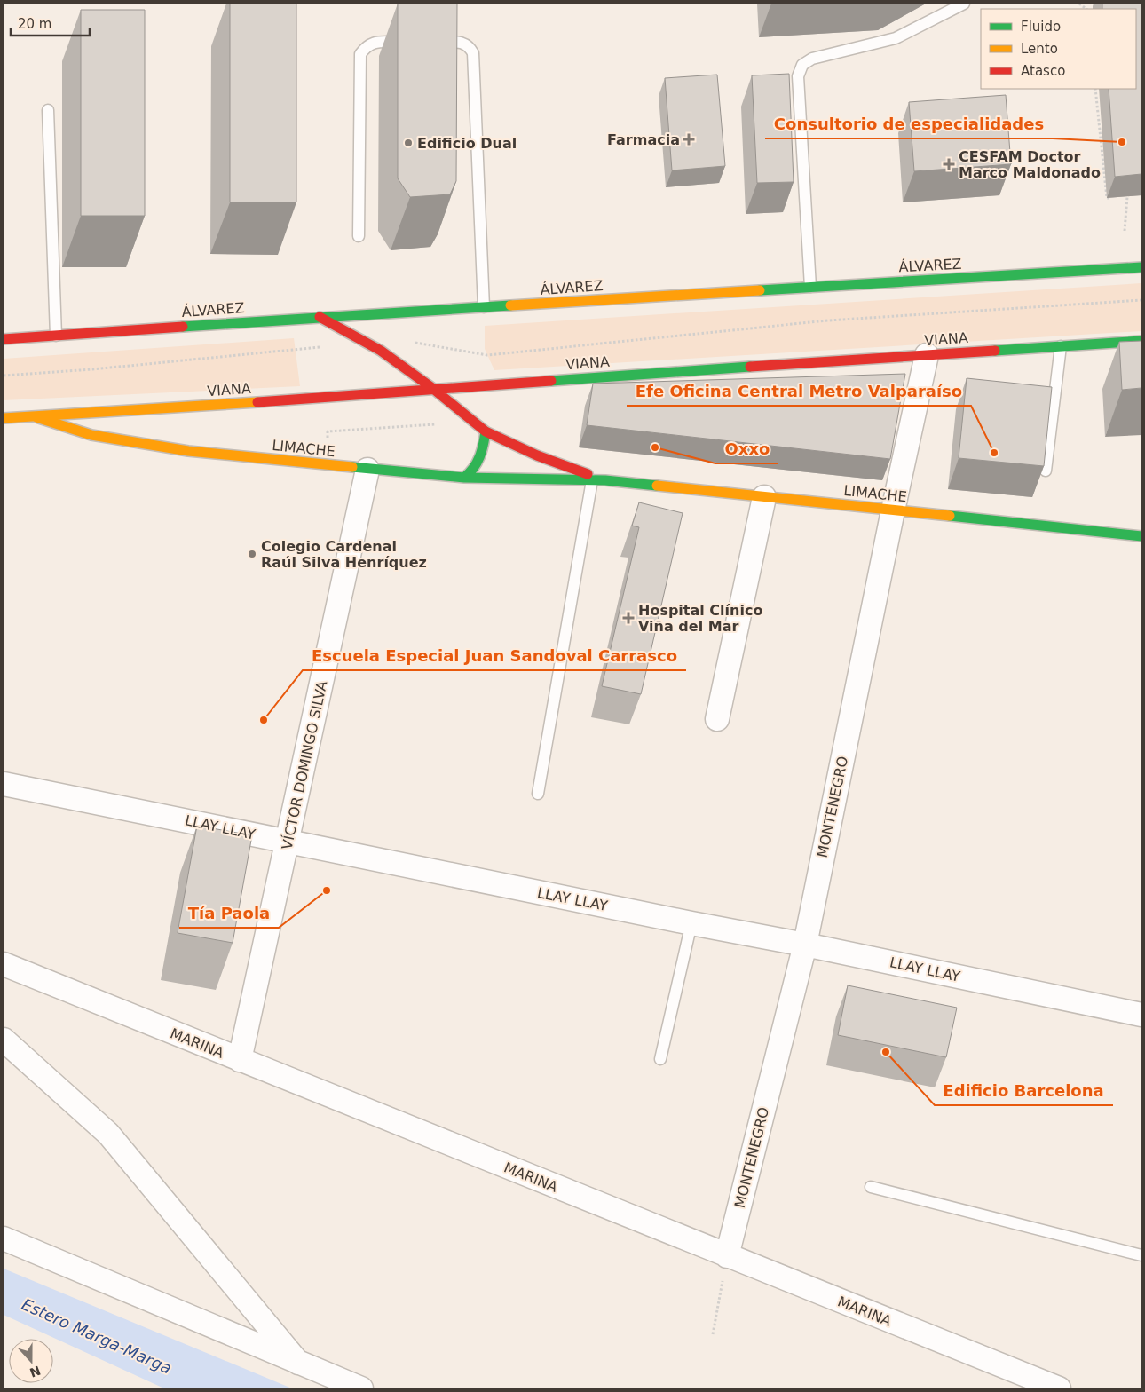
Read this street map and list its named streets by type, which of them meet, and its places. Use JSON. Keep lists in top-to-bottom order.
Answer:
{
  "streets": {
    "main road": ["ÁLVAREZ", "VIANA", "LIMACHE"],
    "street": [
      "VÍCTOR DOMINGO SILVA",
      "MONTENEGRO",
      "LLAY LLAY",
      "MARINA"
    ]
  },
  "crossings": [
    ["ÁLVAREZ", "LIMACHE"],
    ["VIANA", "LIMACHE"],
    ["VIANA", "MONTENEGRO"],
    ["LIMACHE", "VÍCTOR DOMINGO SILVA"],
    ["LIMACHE", "MONTENEGRO"],
    ["VÍCTOR DOMINGO SILVA", "LLAY LLAY"],
    ["VÍCTOR DOMINGO SILVA", "MARINA"],
    ["MONTENEGRO", "LLAY LLAY"],
    ["MONTENEGRO", "MARINA"]
  ],
  "water": ["Estero Marga-Marga"],
  "places": {
    "health": ["Farmacia", "CESFAM Doctor Marco Maldonado", "Hospital Clínico Viña del Mar"],
    "other": [
      "Consultorio de especialidades",
      "Edificio Dual",
      "Oxxo",
      "Efe Oficina Central Metro Valparaíso",
      "Colegio Cardenal Raúl Silva Henríquez",
      "Escuela Especial Juan Sandoval Carrasco",
      "Tía Paola",
      "Edificio Barcelona"
    ]
  },
  "legend": ["Fluido", "Lento", "Atasco"],
  "scale_bar": "20 m",
  "north": "bottom"
}
